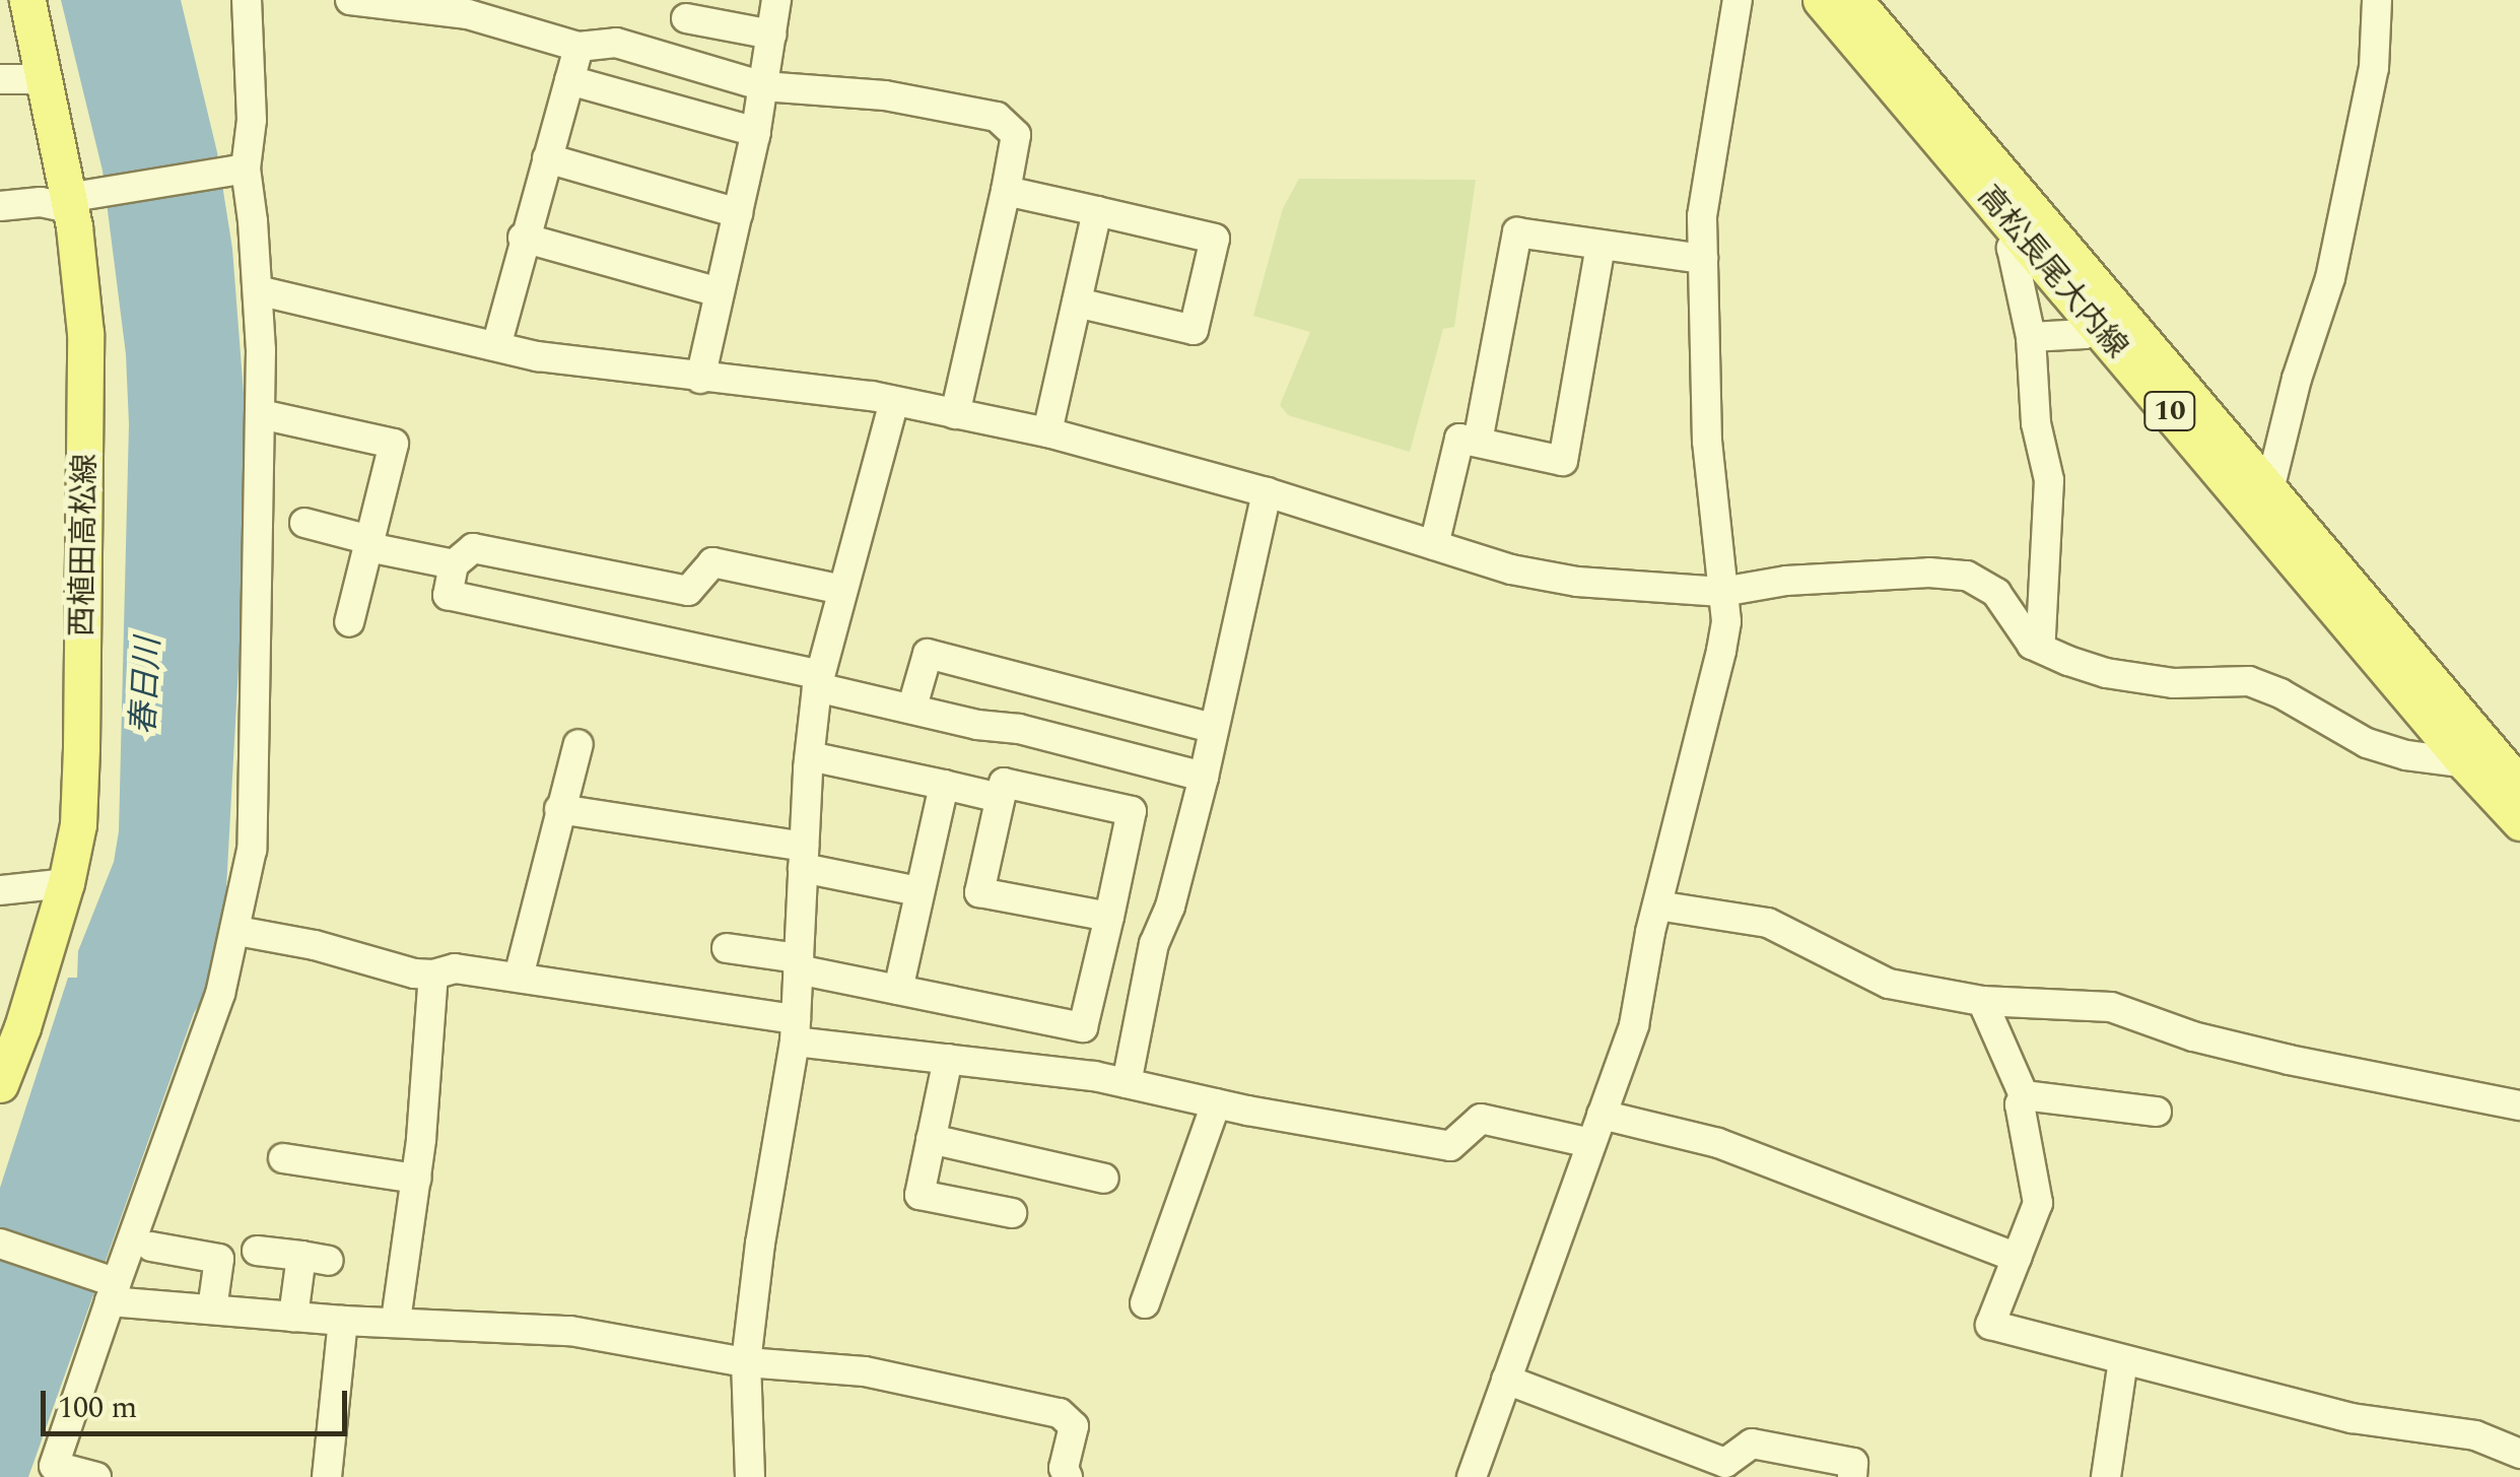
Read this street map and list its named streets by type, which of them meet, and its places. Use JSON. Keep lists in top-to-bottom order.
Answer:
{
  "streets": {
    "main road": ["高松長尾大内線", "10", "西植田高松線"]
  },
  "water": ["春日川"],
  "scale_bar": "100 m"
}
